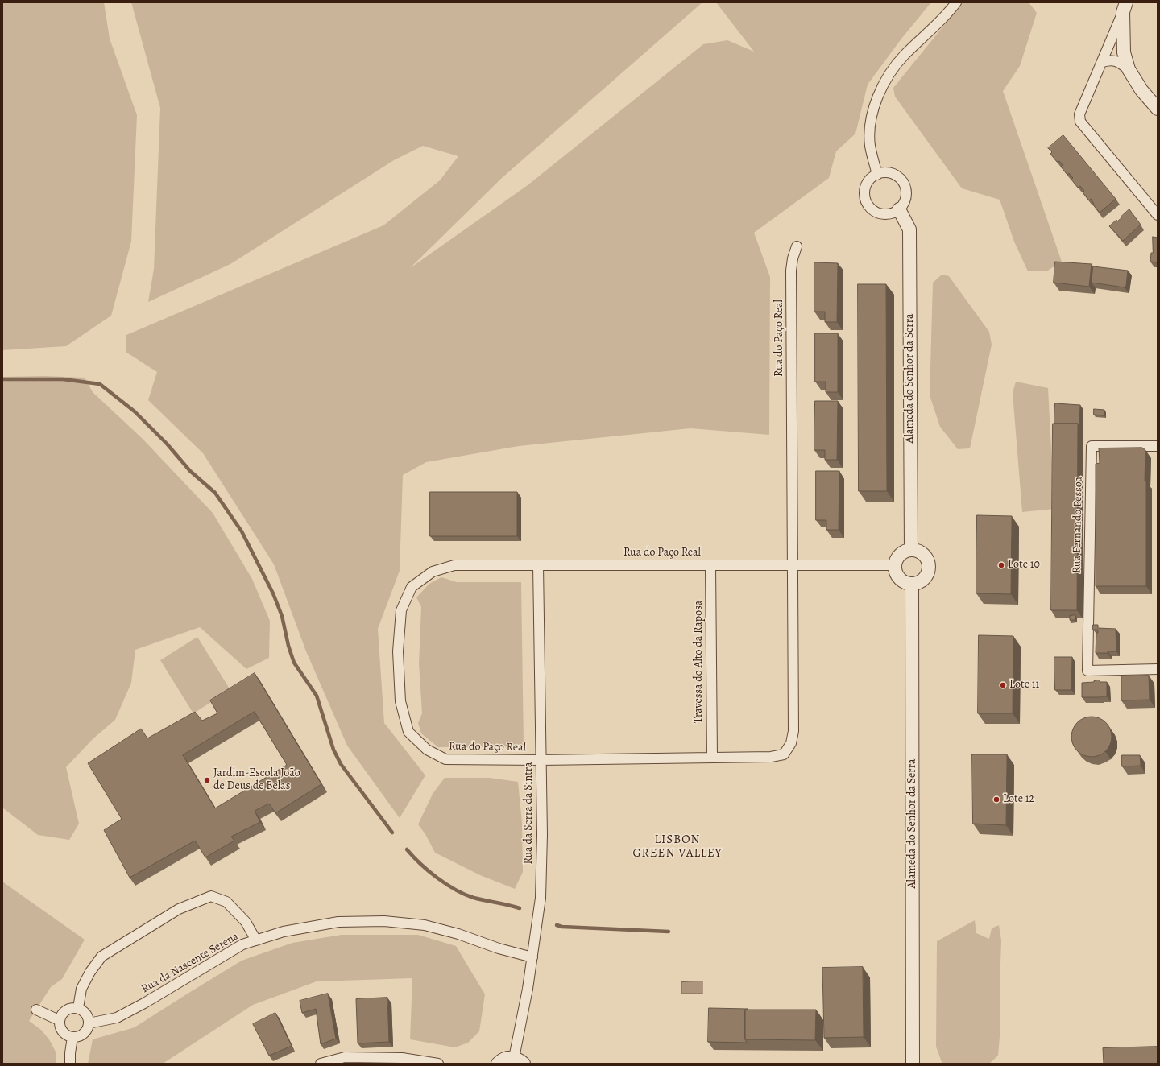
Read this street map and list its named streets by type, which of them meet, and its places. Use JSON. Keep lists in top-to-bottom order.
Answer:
{
  "streets": {
    "street": [
      "Rua do Paço Real",
      "Alameda do Senhor da Serra",
      "Rua Fernando Pessoa",
      "Travessa do Alto da Raposa",
      "Rua da Serra da Sintra",
      "Rua da Nascente Serena"
    ]
  },
  "crossings": [
    ["Rua do Paço Real", "Alameda do Senhor da Serra"],
    ["Rua do Paço Real", "Travessa do Alto da Raposa"],
    ["Rua do Paço Real", "Rua da Serra da Sintra"],
    ["Rua da Serra da Sintra", "Rua da Nascente Serena"]
  ],
  "districts": ["LISBON GREEN VALLEY"],
  "places": [
    "Lote 10",
    "Lote 11",
    "Jardim-Escola João de Deus de Belas",
    "Lote 12"
  ]
}
